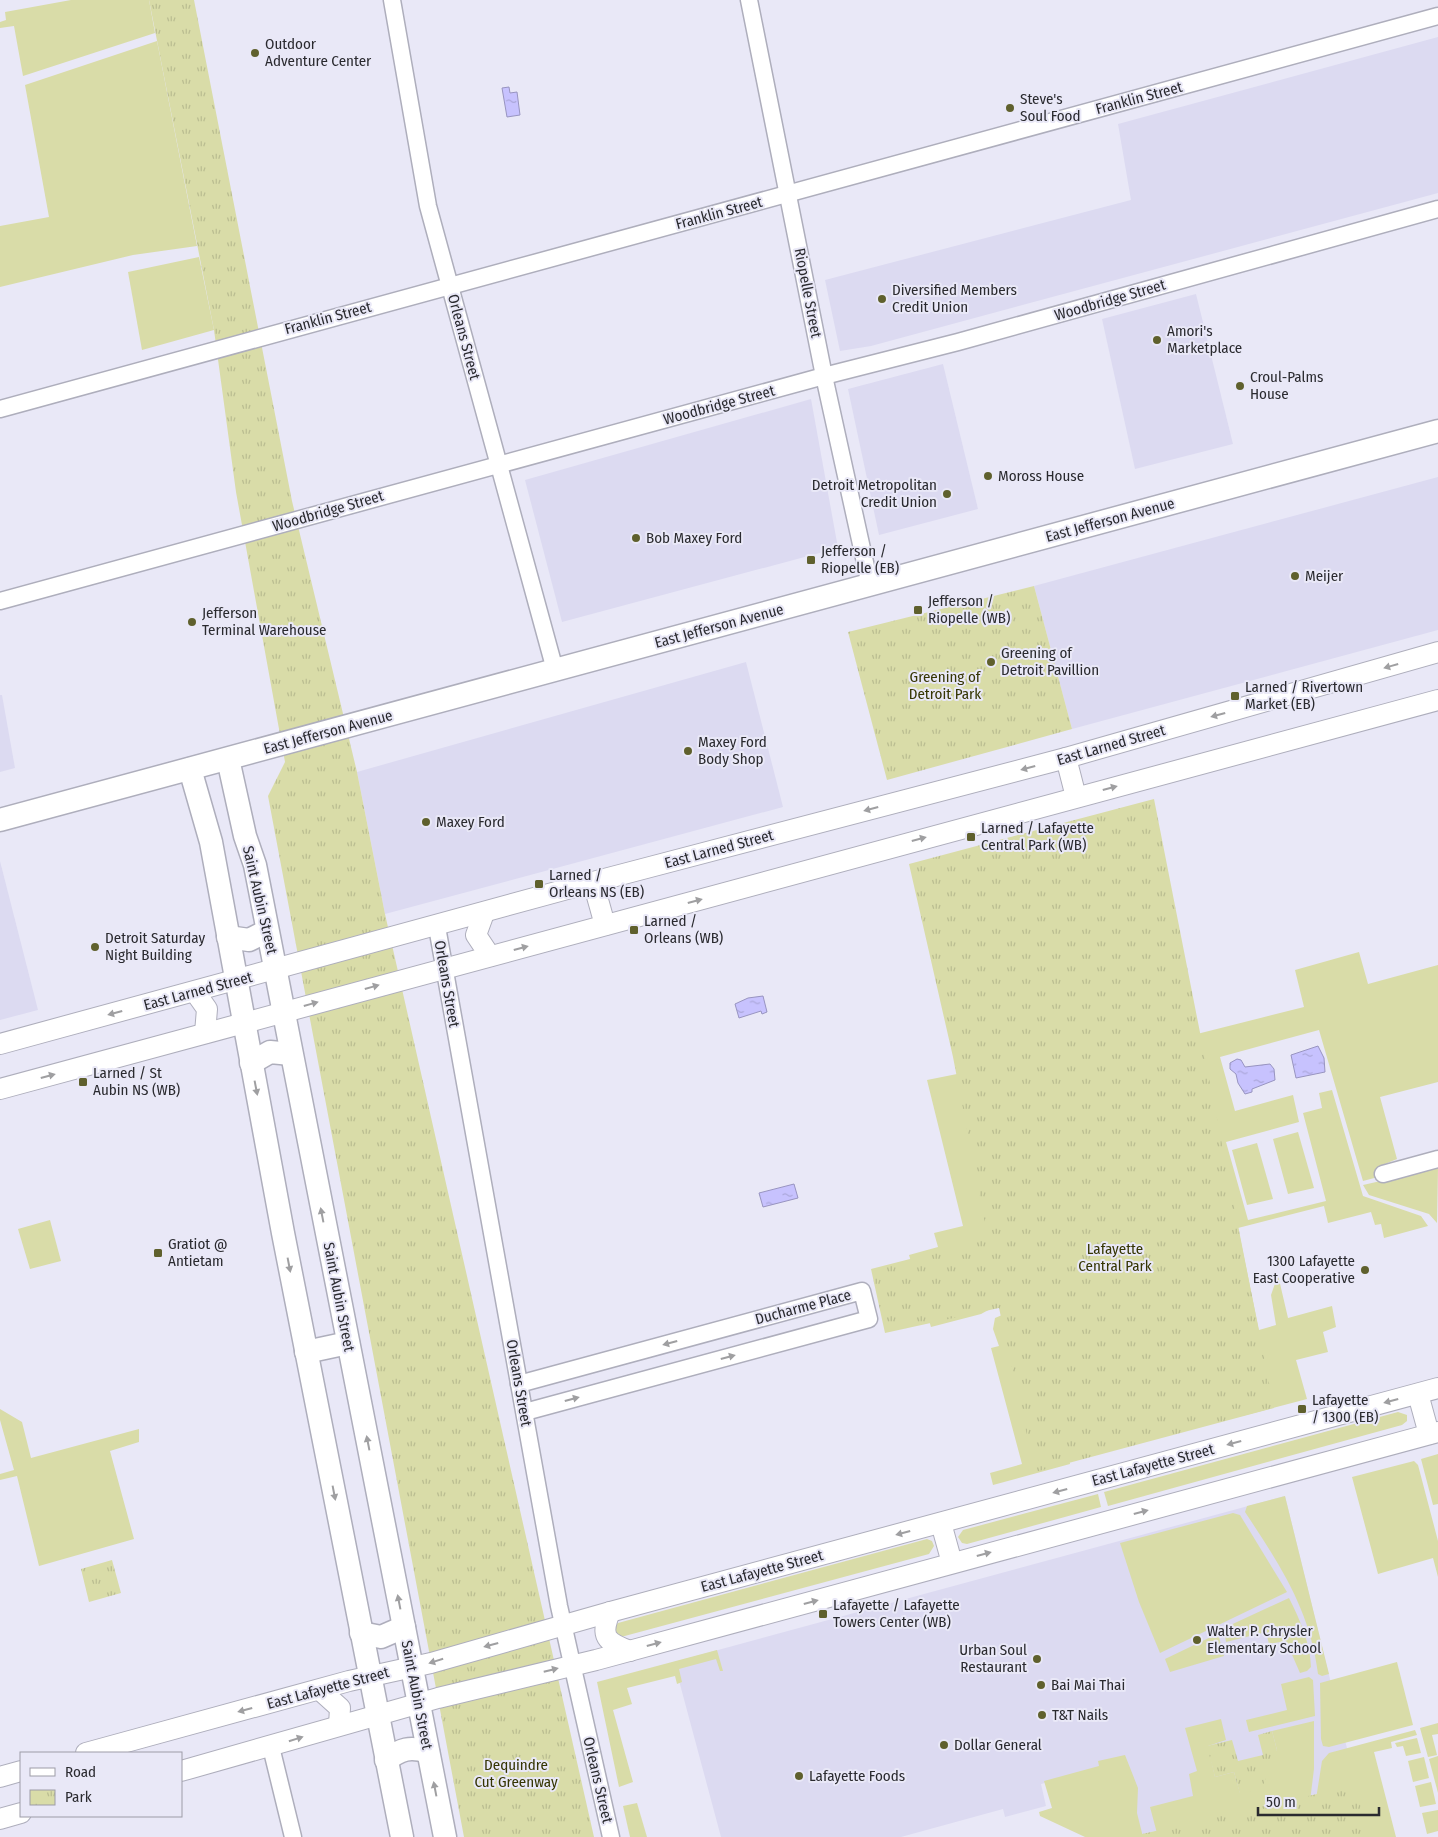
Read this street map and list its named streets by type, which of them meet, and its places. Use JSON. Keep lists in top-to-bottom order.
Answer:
{
  "streets": {
    "main road": ["East Jefferson Avenue", "Saint Aubin Street"],
    "street": [
      "Franklin Street",
      "Riopelle Street",
      "Woodbridge Street",
      "Orleans Street",
      "East Larned Street",
      "Ducharme Place",
      "East Lafayette Street"
    ]
  },
  "crossings": [
    ["Franklin Street", "Riopelle Street"],
    ["Franklin Street", "Orleans Street"],
    ["Riopelle Street", "Woodbridge Street"],
    ["Riopelle Street", "East Jefferson Avenue"],
    ["Woodbridge Street", "Orleans Street"],
    ["Orleans Street", "East Jefferson Avenue"],
    ["Orleans Street", "East Larned Street"],
    ["Orleans Street", "Ducharme Place"],
    ["Orleans Street", "East Lafayette Street"],
    ["East Jefferson Avenue", "Saint Aubin Street"],
    ["East Larned Street", "Saint Aubin Street"],
    ["Saint Aubin Street", "East Lafayette Street"]
  ],
  "parks": ["Greening of Detroit Park", "Lafayette Central Park", "Dequindre Cut Greenway"],
  "places": {
    "other": [
      "Outdoor Adventure Center",
      "Steve's Soul Food",
      "Diversified Members Credit Union",
      "Amori's Marketplace",
      "Croul-Palms House",
      "Moross House",
      "Detroit Metropolitan Credit Union",
      "Bob Maxey Ford",
      "Meijer",
      "Jefferson Terminal Warehouse",
      "Greening of Detroit Pavillion",
      "Maxey Ford Body Shop",
      "Maxey Ford",
      "Detroit Saturday Night Building",
      "1300 Lafayette East Cooperative",
      "Walter P. Chrysler Elementary School",
      "Urban Soul Restaurant",
      "Bai Mai Thai",
      "T&T Nails",
      "Dollar General",
      "Lafayette Foods"
    ],
    "transit": [
      "Jefferson / Riopelle (EB)",
      "Jefferson / Riopelle (WB)",
      "Larned / Rivertown Market (EB)",
      "Larned / Lafayette Central Park (WB)",
      "Larned / Orleans NS (EB)",
      "Larned / Orleans (WB)",
      "Larned / St Aubin NS (WB)",
      "Gratiot @ Antietam",
      "Lafayette / 1300 (EB)",
      "Lafayette / Lafayette Towers Center (WB)"
    ]
  },
  "legend": ["Road", "Park"],
  "scale_bar": "50 m"
}
